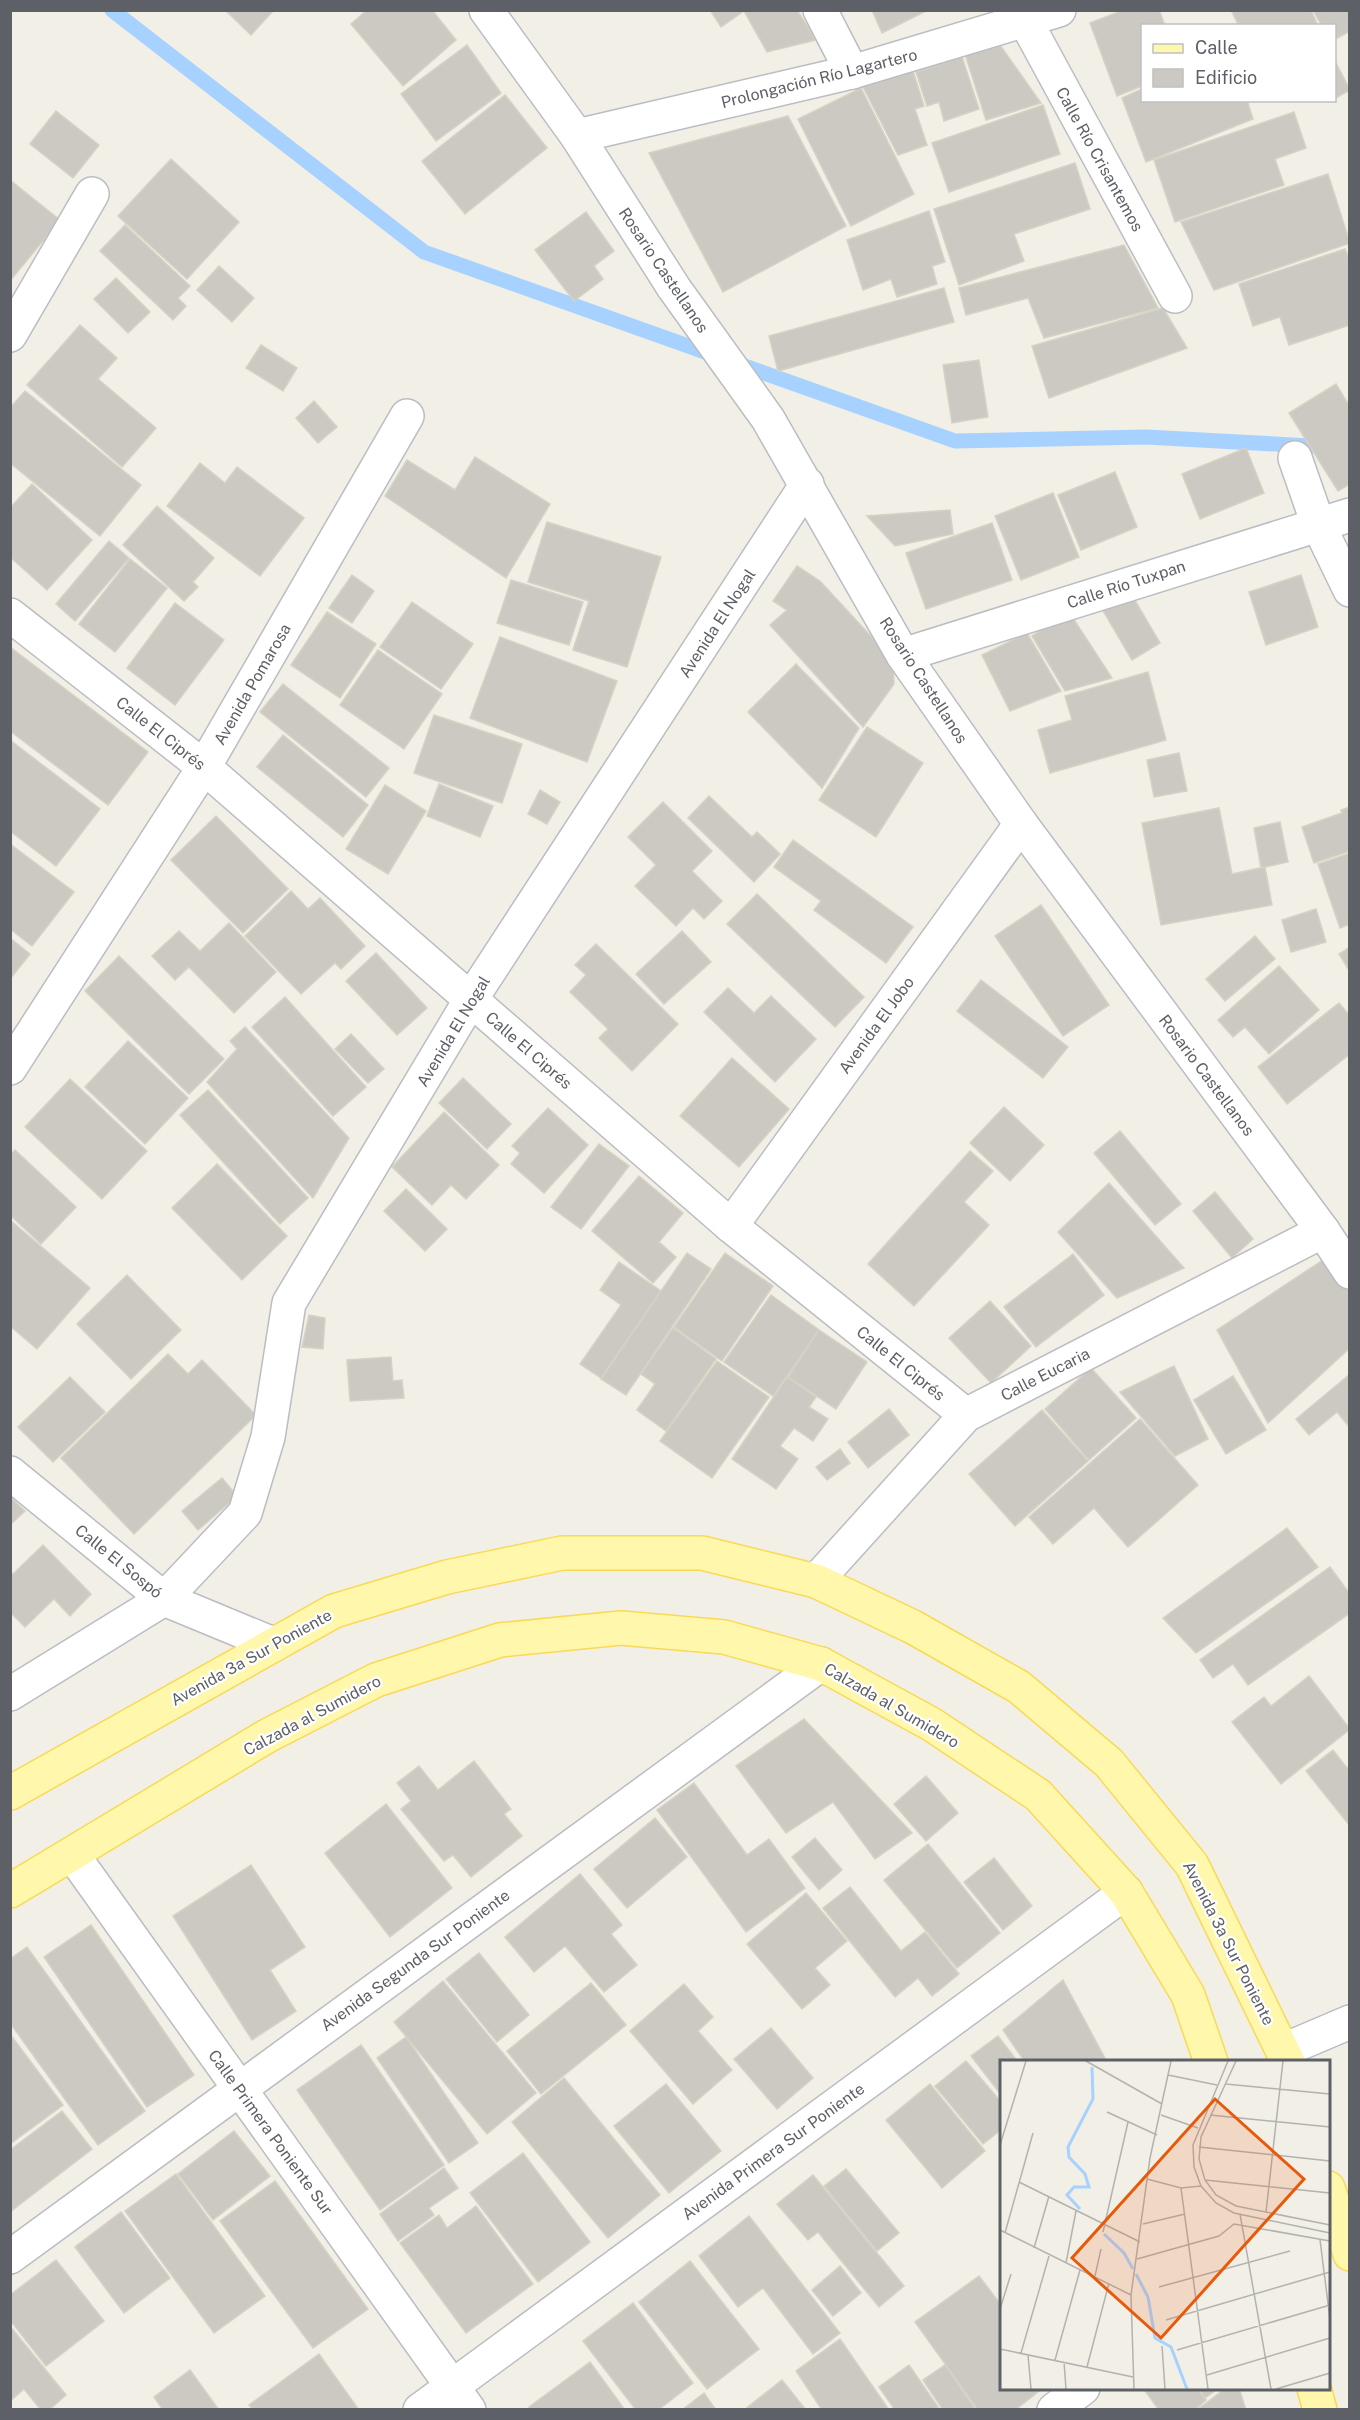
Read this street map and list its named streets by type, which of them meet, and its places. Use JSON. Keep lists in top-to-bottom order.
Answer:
{
  "streets": {
    "main road": ["Avenida 3a Sur Poniente", "Calzada al Sumidero"],
    "street": [
      "Prolongación Río Lagartero",
      "Calle Río Crisantemos",
      "Rosario Castellanos",
      "Calle Río Tuxpan",
      "Avenida El Nogal",
      "Avenida Pomarosa",
      "Calle El Ciprés",
      "Avenida El Jobo",
      "Calle Eucaria",
      "Calle El Sospó",
      "Avenida Segunda Sur Poniente",
      "Calle Primera Poniente Sur",
      "Avenida Primera Sur Poniente"
    ]
  },
  "crossings": [
    ["Prolongación Río Lagartero", "Calle Río Crisantemos"],
    ["Prolongación Río Lagartero", "Rosario Castellanos"],
    ["Rosario Castellanos", "Calle Río Tuxpan"],
    ["Rosario Castellanos", "Avenida El Nogal"],
    ["Rosario Castellanos", "Avenida El Jobo"],
    ["Rosario Castellanos", "Calle Eucaria"],
    ["Avenida El Nogal", "Calle El Ciprés"],
    ["Avenida El Nogal", "Calle El Sospó"],
    ["Avenida Pomarosa", "Calle El Ciprés"],
    ["Calle El Ciprés", "Avenida El Jobo"],
    ["Calle El Ciprés", "Calle Eucaria"],
    ["Calle Eucaria", "Avenida 3a Sur Poniente"],
    ["Calle El Sospó", "Avenida 3a Sur Poniente"],
    ["Calzada al Sumidero", "Avenida Segunda Sur Poniente"],
    ["Calzada al Sumidero", "Calle Primera Poniente Sur"],
    ["Calzada al Sumidero", "Avenida Primera Sur Poniente"],
    ["Avenida Segunda Sur Poniente", "Calle Primera Poniente Sur"],
    ["Calle Primera Poniente Sur", "Avenida Primera Sur Poniente"]
  ],
  "legend": ["Calle", "Edificio"]
}
